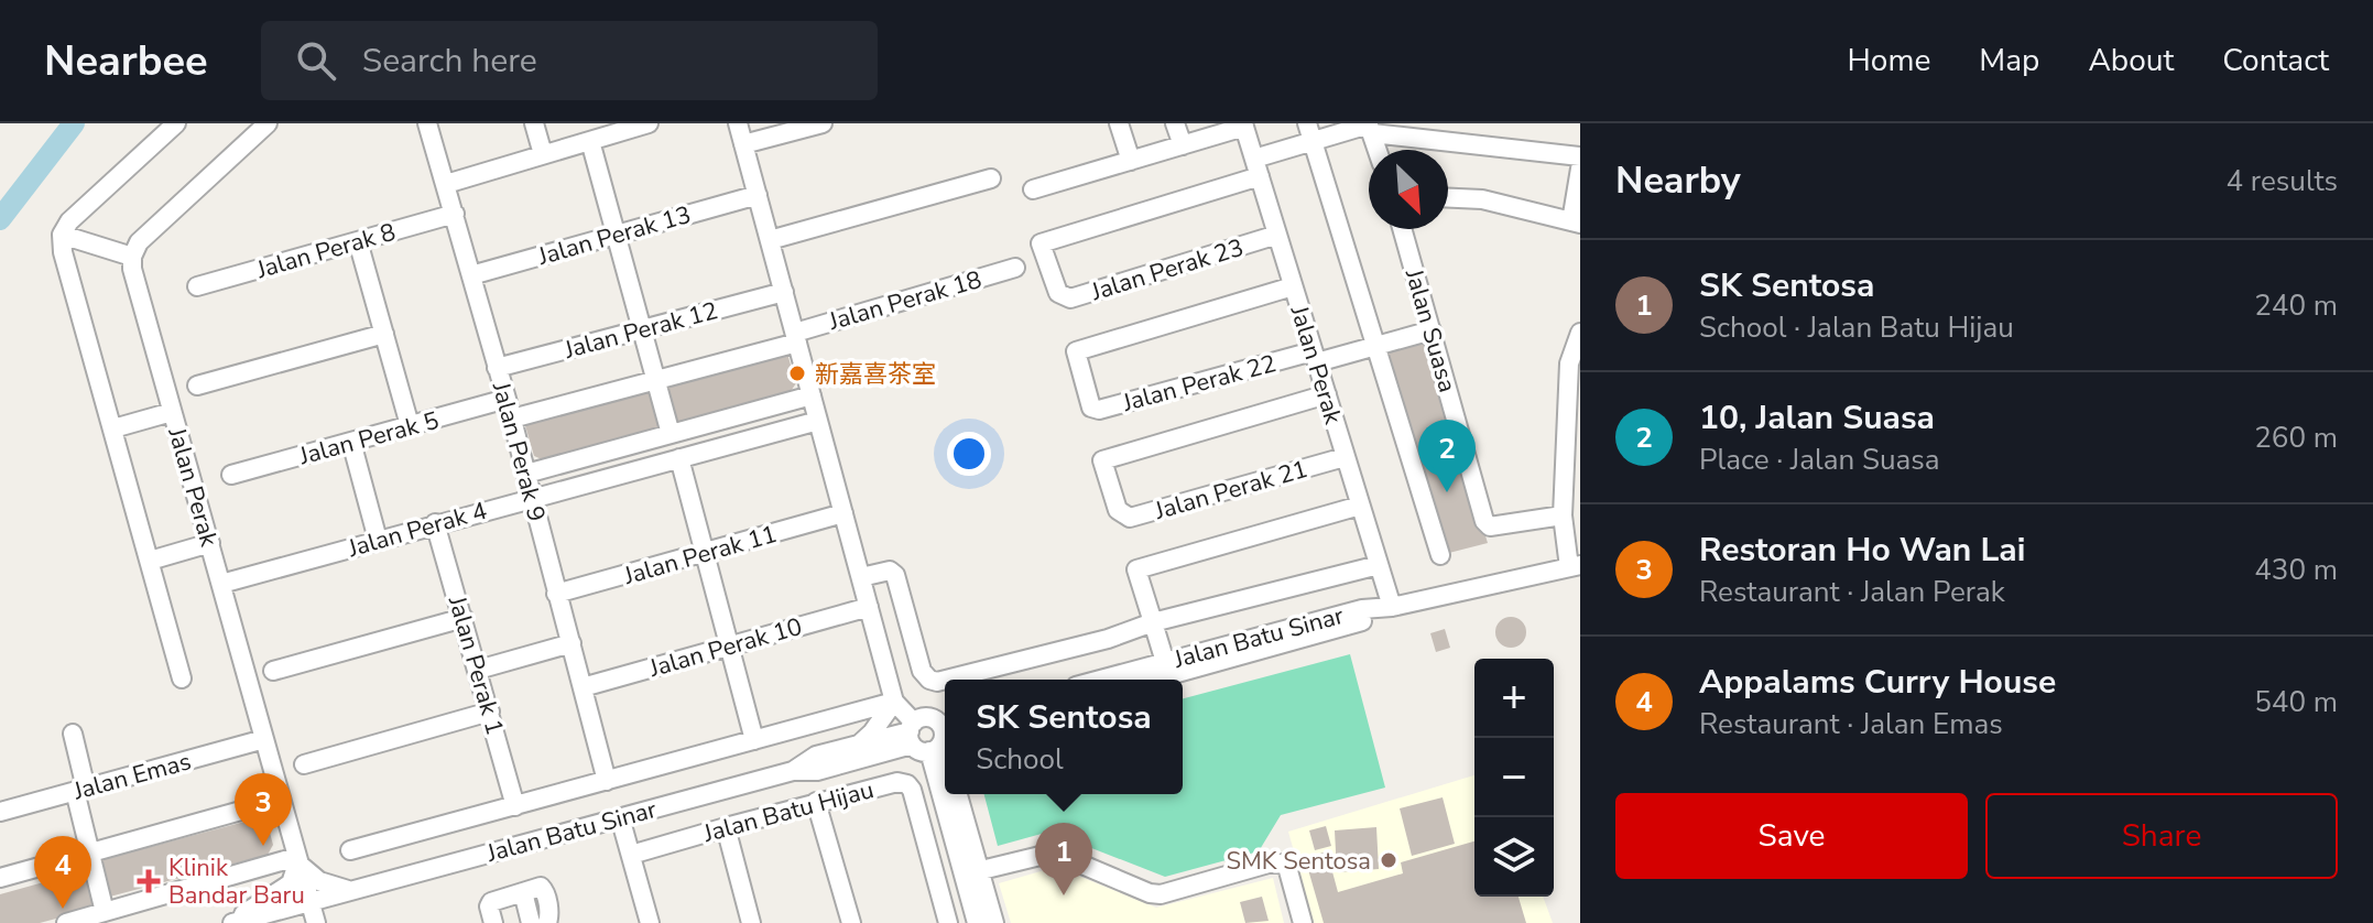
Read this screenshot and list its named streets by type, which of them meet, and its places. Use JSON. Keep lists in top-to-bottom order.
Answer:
{
  "streets": {
    "street": [
      "Jalan Perak 13",
      "Jalan Perak 8",
      "Jalan Perak 23",
      "Jalan Perak 18",
      "Jalan Perak 12",
      "Jalan Suasa",
      "Jalan Perak",
      "Jalan Perak 22",
      "Jalan Perak 5",
      "Jalan Perak 9",
      "Jalan Perak 21",
      "Jalan Perak 4",
      "Jalan Perak 11",
      "Jalan Batu Sinar",
      "Jalan Perak 10",
      "Jalan Perak 1",
      "Jalan Emas",
      "Jalan Batu Hijau"
    ]
  },
  "crossings": [
    ["Jalan Perak 13", "Jalan Perak 9"],
    ["Jalan Perak 8", "Jalan Perak 9"],
    ["Jalan Perak 23", "Jalan Perak"],
    ["Jalan Perak 18", "Jalan Perak 9"],
    ["Jalan Perak 12", "Jalan Perak 9"],
    ["Jalan Perak", "Jalan Perak 22"],
    ["Jalan Perak", "Jalan Perak 21"],
    ["Jalan Perak", "Jalan Perak 4"],
    ["Jalan Perak", "Jalan Batu Sinar"],
    ["Jalan Perak", "Jalan Emas"],
    ["Jalan Perak 5", "Jalan Perak 9"],
    ["Jalan Perak 9", "Jalan Perak 4"],
    ["Jalan Perak 9", "Jalan Perak 11"],
    ["Jalan Perak 9", "Jalan Batu Sinar"],
    ["Jalan Perak 9", "Jalan Perak 10"],
    ["Jalan Perak 4", "Jalan Perak 1"],
    ["Jalan Batu Sinar", "Jalan Perak 1"]
  ],
  "places": {
    "other": ["新嘉喜茶室", "SMK Sentosa"],
    "health": ["Klinik Bandar Baru"]
  },
  "north": "bottom right",
  "page": {
    "header": "Nearbee",
    "search": "Search here",
    "nav": [
      "Home",
      "Map",
      "About",
      "Contact"
    ],
    "heading": ["Nearby", "4 results"],
    "list": [
      {
        "mark": "1",
        "name": "SK Sentosa",
        "note": "School · Jalan Batu Hijau",
        "value": "240 m"
      },
      {
        "mark": "2",
        "name": "10, Jalan Suasa",
        "note": "Place · Jalan Suasa",
        "value": "260 m"
      },
      {
        "mark": "3",
        "name": "Restoran Ho Wan Lai",
        "note": "Restaurant · Jalan Perak",
        "value": "430 m"
      },
      {
        "mark": "4",
        "name": "Appalams Curry House",
        "note": "Restaurant · Jalan Emas",
        "value": "540 m"
      }
    ],
    "pins": [
      "2",
      "3",
      "1",
      "4"
    ],
    "map_buttons": ["+", "−"],
    "popup": ["SK Sentosa", "School"],
    "buttons": ["Save", "Share"]
  }
}
